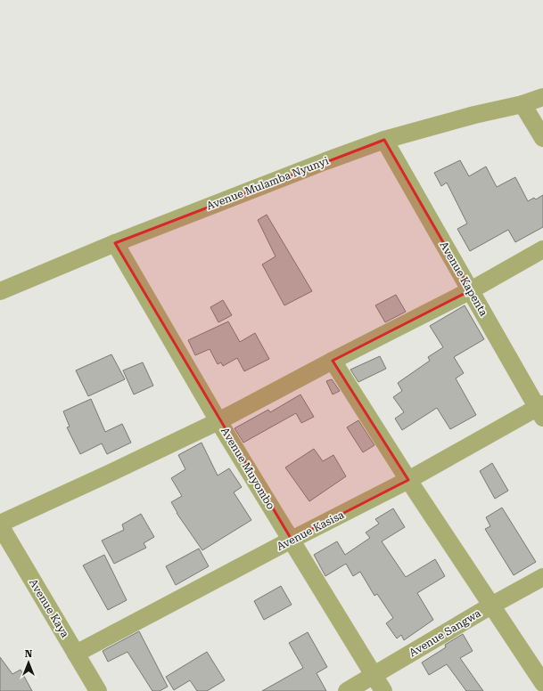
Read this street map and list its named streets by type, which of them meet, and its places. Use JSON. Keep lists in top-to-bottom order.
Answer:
{
  "streets": {
    "street": [
      "Avenue Mulamba Nyunyi",
      "Avenue Kapenta",
      "Avenue Muyombo",
      "Avenue Kasisa",
      "Avenue Kaya",
      "Avenue Sangwa"
    ]
  },
  "crossings": [
    ["Avenue Mulamba Nyunyi", "Avenue Kapenta"],
    ["Avenue Mulamba Nyunyi", "Avenue Muyombo"],
    ["Avenue Kapenta", "Avenue Kasisa"],
    ["Avenue Muyombo", "Avenue Kasisa"],
    ["Avenue Muyombo", "Avenue Sangwa"],
    ["Avenue Kasisa", "Avenue Kaya"]
  ],
  "north": "top"
}
